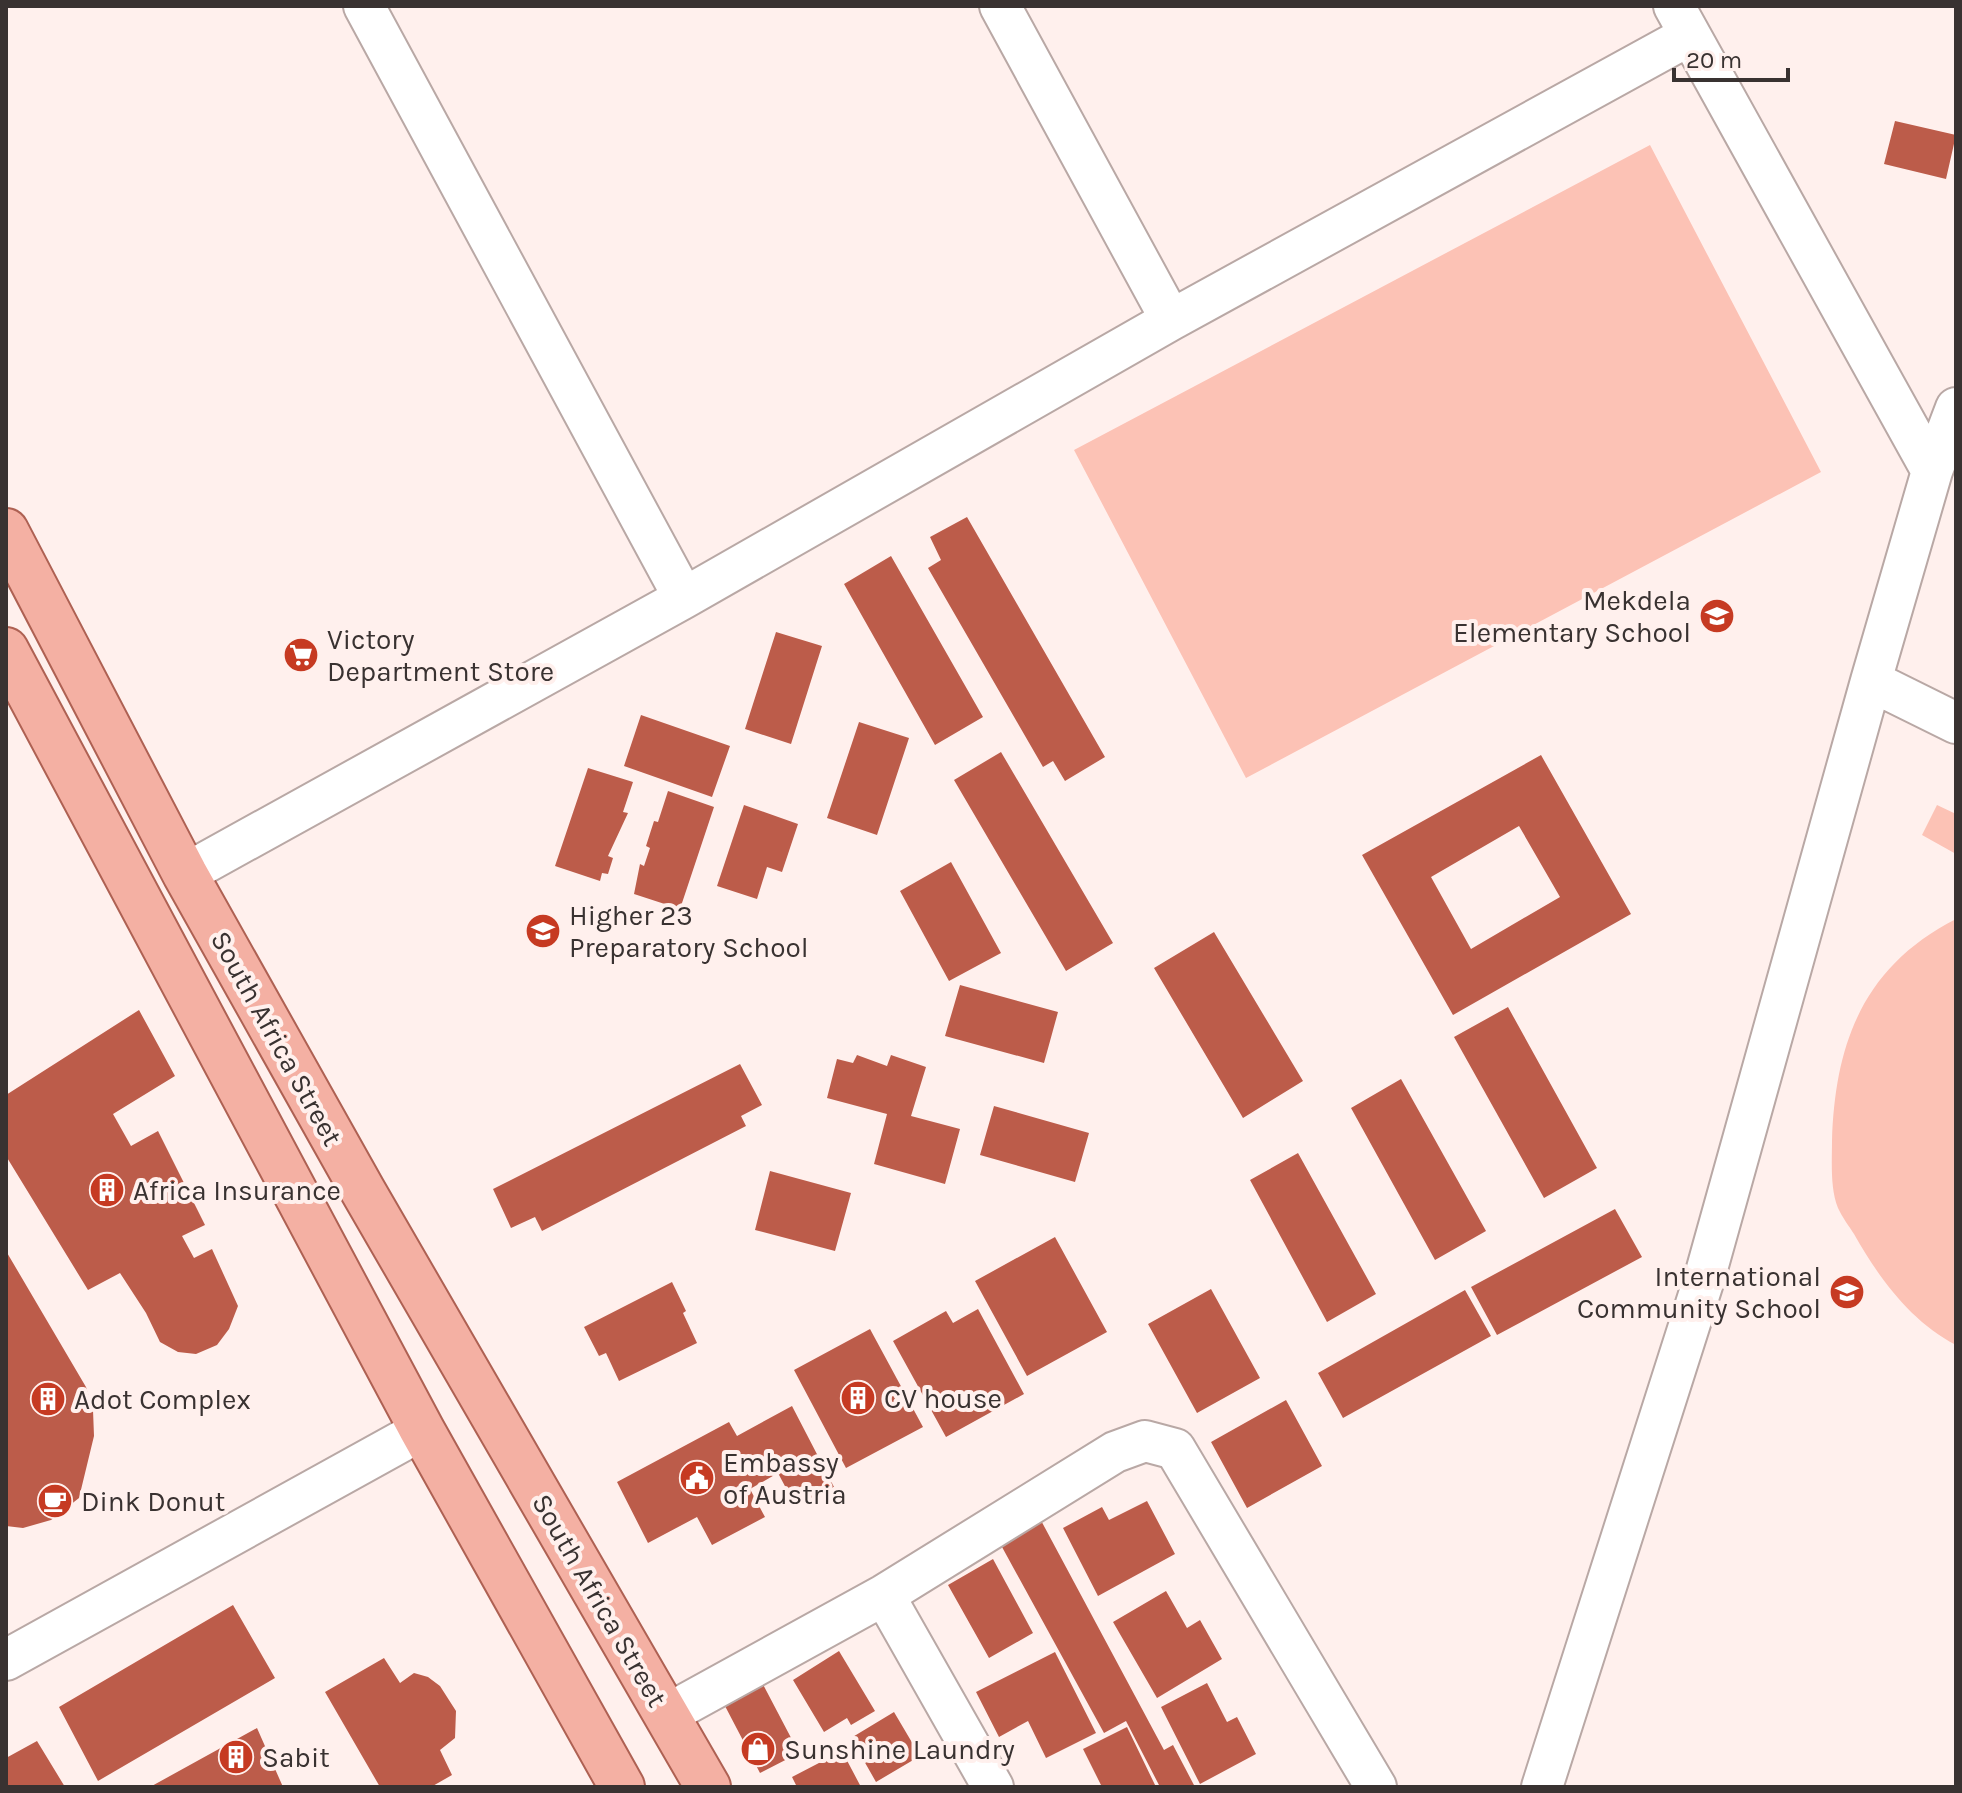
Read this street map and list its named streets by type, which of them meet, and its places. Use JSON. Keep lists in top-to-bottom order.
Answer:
{
  "streets": {
    "main road": ["South Africa Street"]
  },
  "places": {
    "school or university": ["Mekdela Elementary School", "Higher 23 Preparatory School", "International Community School"],
    "supermarket": ["Victory Department Store"],
    "building": [
      "Africa Insurance",
      "CV house",
      "Adot Complex",
      "Sabit"
    ],
    "public building": ["Embassy of Austria"],
    "cafe": ["Dink Donut"],
    "shop": ["Sunshine Laundry"]
  },
  "scale_bar": "20 m"
}
